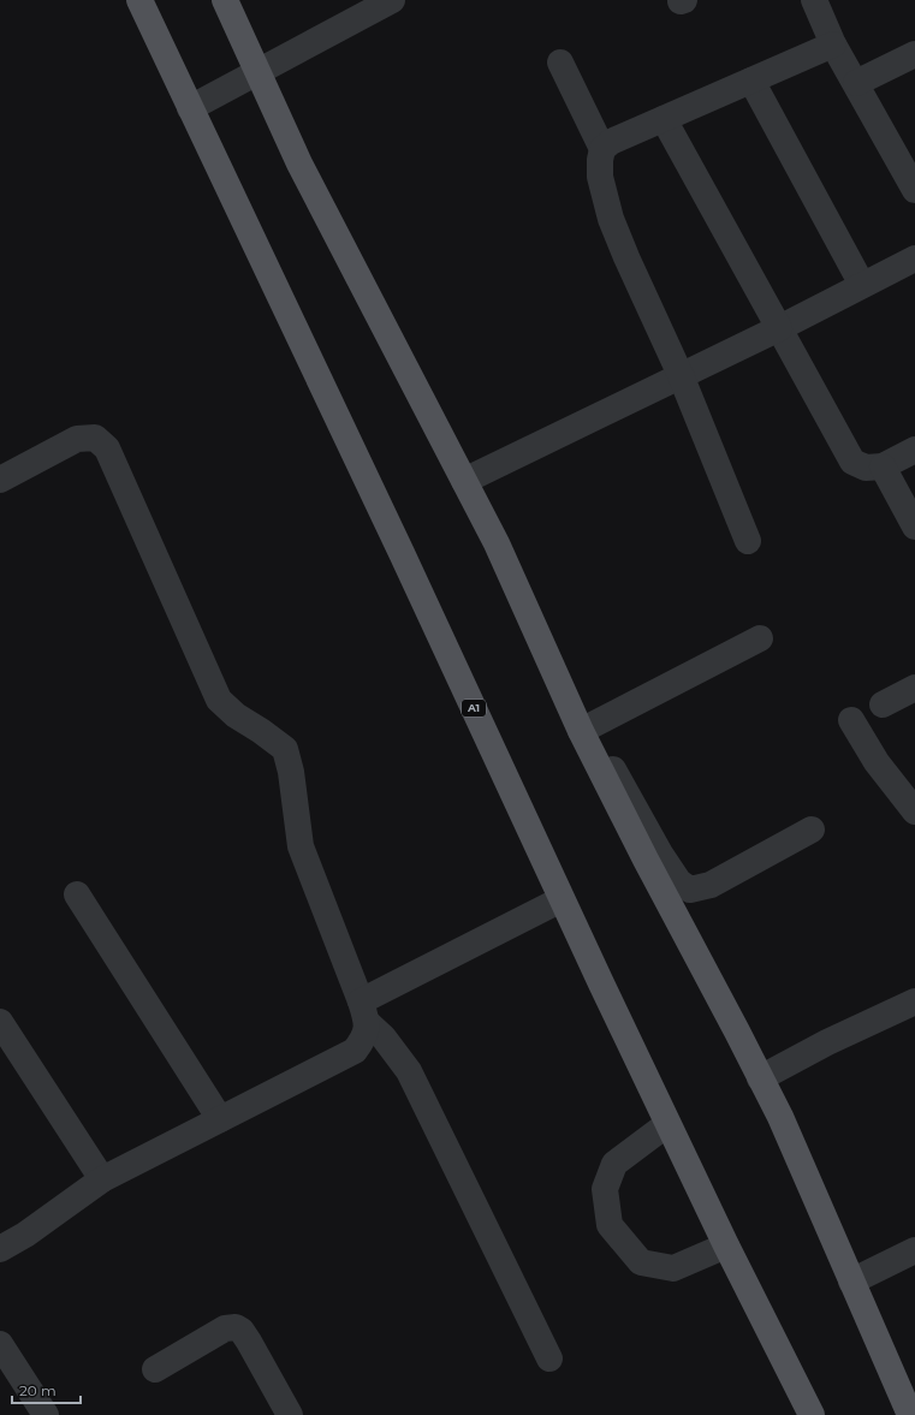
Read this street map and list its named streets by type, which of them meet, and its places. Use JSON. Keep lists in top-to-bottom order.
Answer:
{
  "streets": {
    "main road": ["A1"]
  },
  "scale_bar": "20 m"
}
